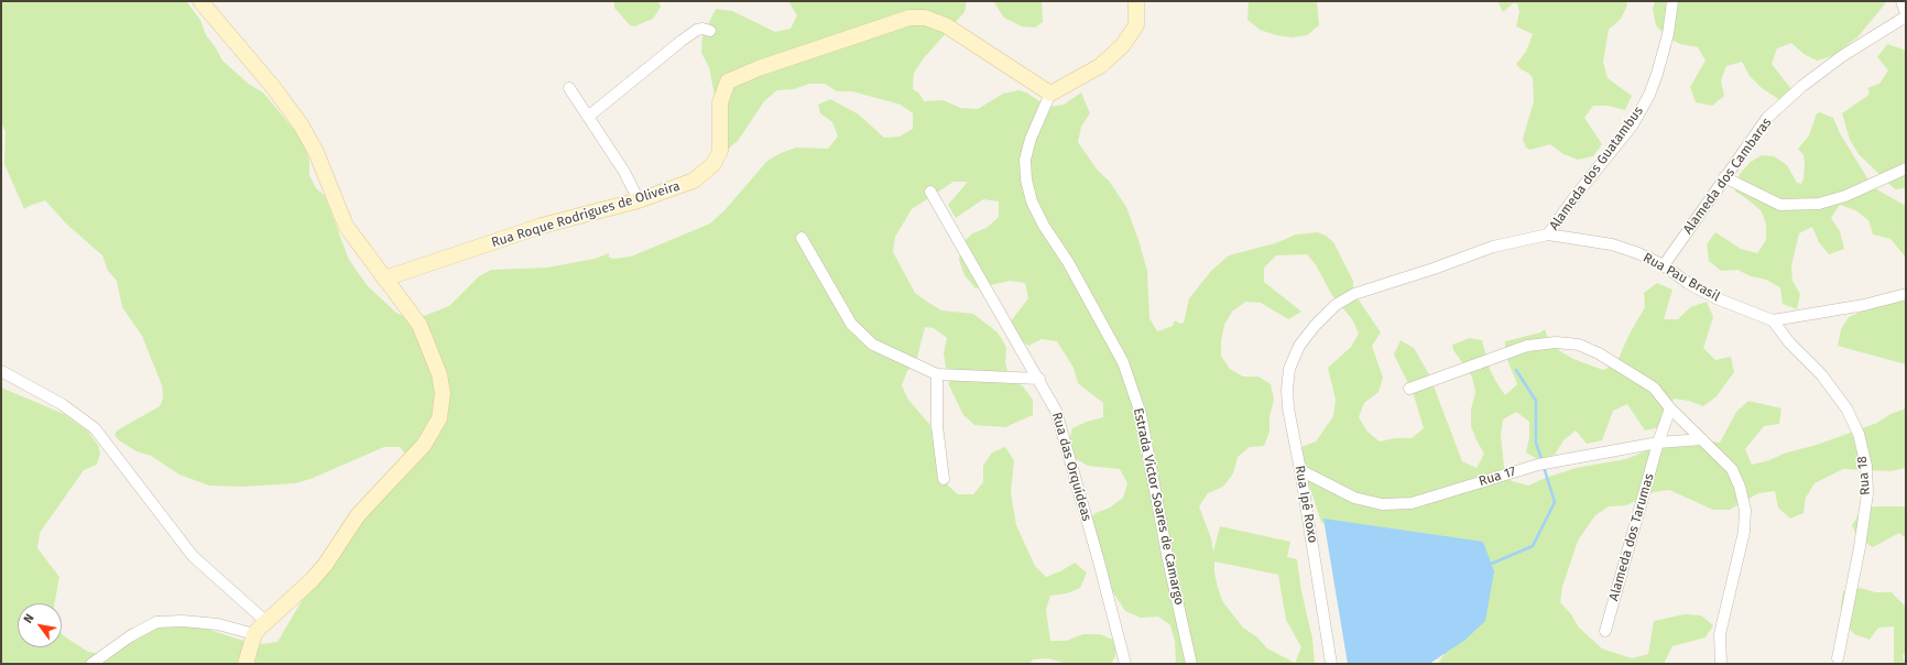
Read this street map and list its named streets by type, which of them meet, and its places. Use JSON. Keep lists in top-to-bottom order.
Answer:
{
  "streets": {
    "main road": ["Rua Roque Rodrigues de Oliveira"],
    "street": [
      "Alameda dos Guatambus",
      "Alameda dos Cambaras",
      "Rua Pau Brasil",
      "Rua das Orquídeas",
      "Rua 18",
      "Rua 17",
      "Rua Ipê Roxo",
      "Estrada Victor Soares de Camargo",
      "Alameda dos Tarumas"
    ]
  },
  "crossings": [
    ["Alameda dos Guatambus", "Rua Pau Brasil"],
    ["Alameda dos Cambaras", "Rua Pau Brasil"],
    ["Rua Roque Rodrigues de Oliveira", "Estrada Victor Soares de Camargo"],
    ["Rua Pau Brasil", "Rua 18"],
    ["Rua Pau Brasil", "Rua Ipê Roxo"],
    ["Rua 17", "Rua Ipê Roxo"],
    ["Rua 17", "Alameda dos Tarumas"]
  ],
  "north": "top left"
}
